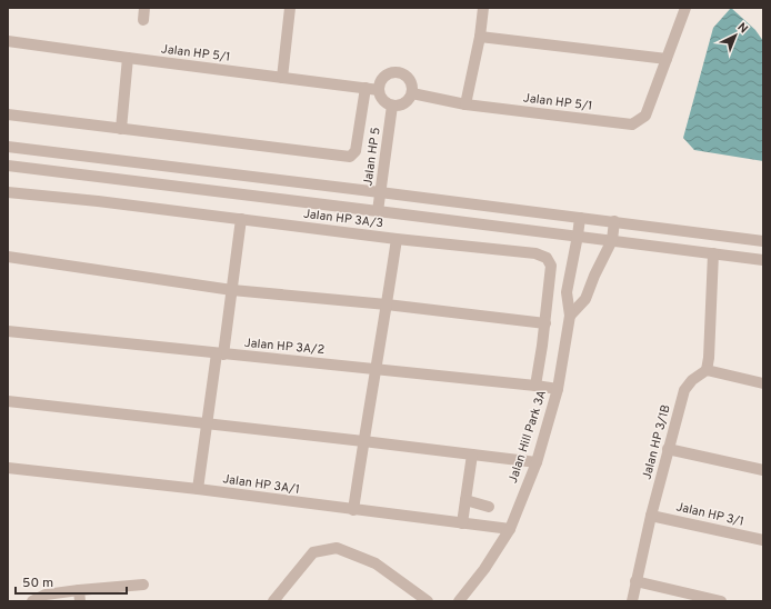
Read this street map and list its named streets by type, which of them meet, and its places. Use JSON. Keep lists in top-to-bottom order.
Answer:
{
  "streets": {
    "street": [
      "Jalan HP 5/1",
      "Jalan HP 5",
      "Jalan HP 3A/3",
      "Jalan HP 3A/2",
      "Jalan Hill Park 3A",
      "Jalan HP 3/1B",
      "Jalan HP 3A/1",
      "Jalan HP 3/1"
    ]
  },
  "crossings": [
    ["Jalan HP 5/1", "Jalan HP 5"],
    ["Jalan HP 3A/3", "Jalan HP 3A/2"],
    ["Jalan HP 3A/2", "Jalan Hill Park 3A"],
    ["Jalan Hill Park 3A", "Jalan HP 3A/1"],
    ["Jalan HP 3/1B", "Jalan HP 3/1"]
  ],
  "scale_bar": "50 m",
  "north": "top right"
}
